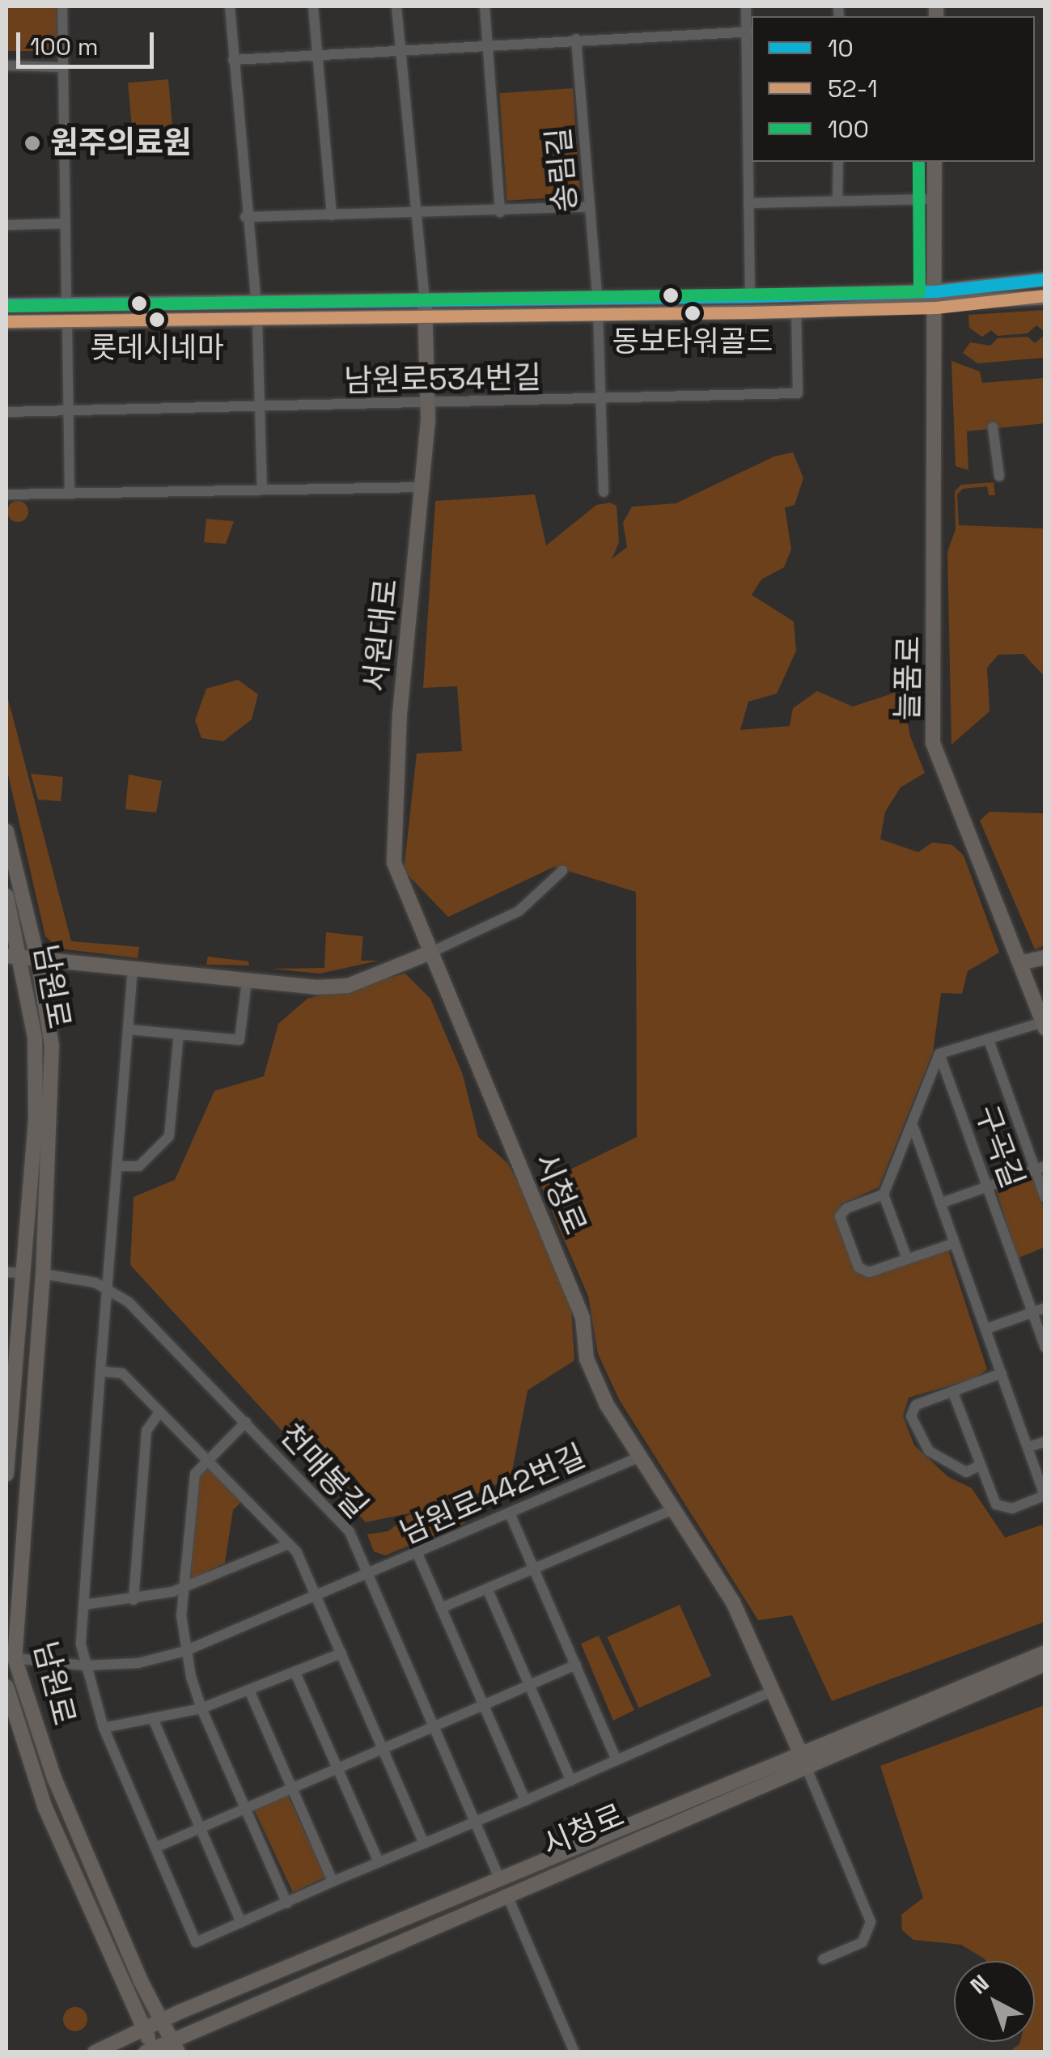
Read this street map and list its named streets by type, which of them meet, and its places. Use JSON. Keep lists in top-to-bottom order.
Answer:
{
  "streets": {
    "street": [
      "송림길",
      "남원로534번길",
      "서원대로",
      "늘품로",
      "남원로",
      "구곡길",
      "시청로",
      "천매봉길",
      "남원로442번길"
    ]
  },
  "crossings": [
    ["송림길", "남원로534번길"],
    ["남원로534번길", "서원대로"],
    ["서원대로", "남원로"],
    ["서원대로", "시청로"],
    ["남원로", "시청로"],
    ["남원로", "천매봉길"],
    ["남원로", "남원로442번길"],
    ["시청로", "천매봉길"],
    ["시청로", "남원로442번길"],
    ["천매봉길", "남원로442번길"]
  ],
  "places": ["원주의료원", "동보타워골드", "롯데시네마"],
  "lines": ["transit line 100", "transit line 10", "transit line 52-1"],
  "legend": ["10", "52-1", "100"],
  "scale_bar": "100 m",
  "north": "top left"
}
